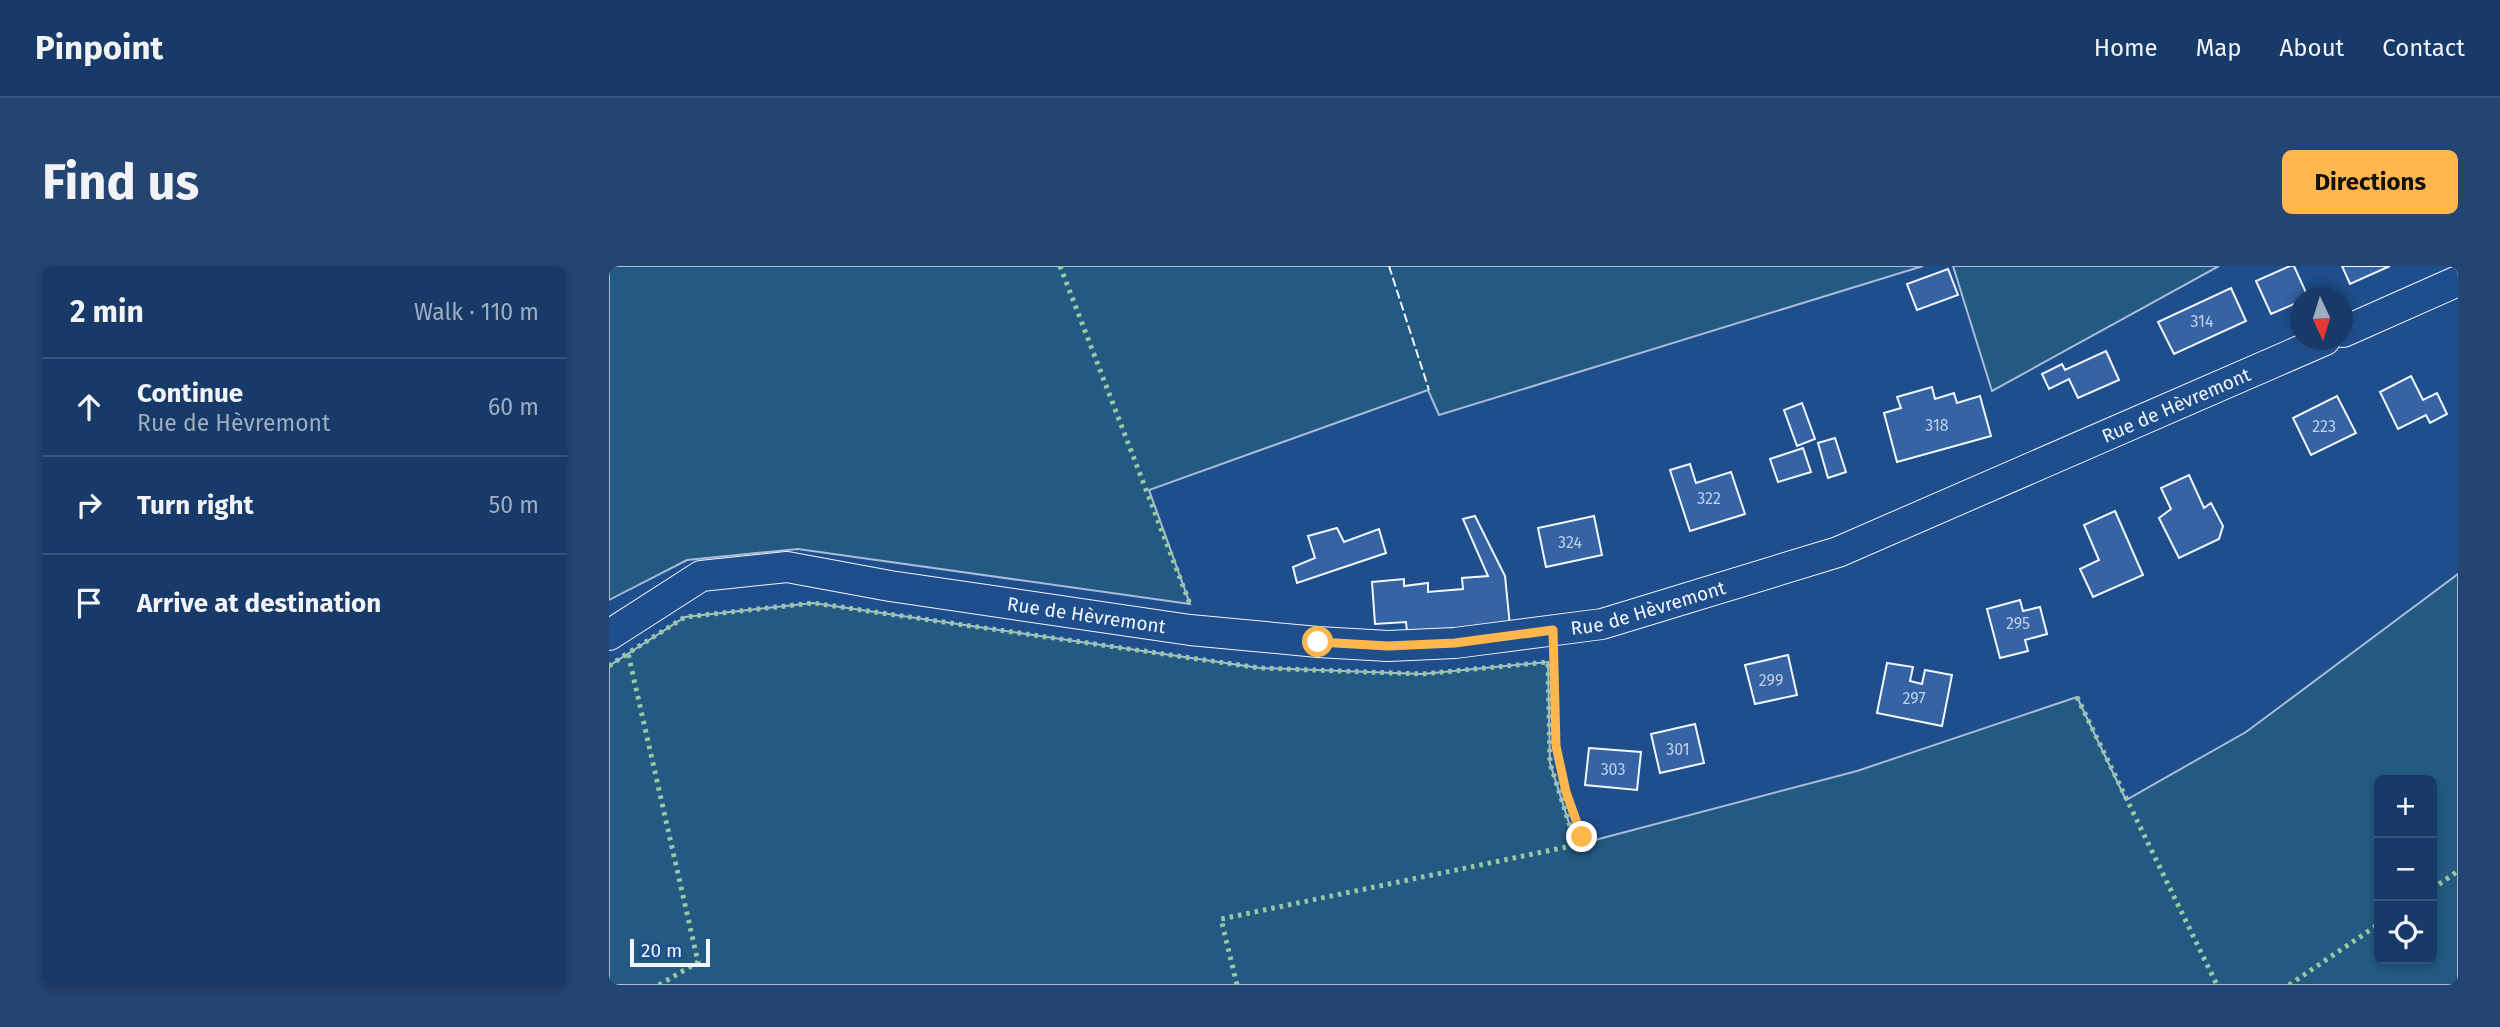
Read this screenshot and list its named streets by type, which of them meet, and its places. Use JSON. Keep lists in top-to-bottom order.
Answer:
{
  "streets": {
    "street": ["Rue de Hèvremont"]
  },
  "house_numbers": [
    "314",
    "318",
    "223",
    "322",
    "324",
    "295",
    "299",
    "297",
    "301",
    "303"
  ],
  "scale_bar": "20 m",
  "north": "bottom",
  "page": {
    "header": "Pinpoint",
    "nav": [
      "Home",
      "Map",
      "About",
      "Contact"
    ],
    "buttons": "Directions",
    "title": "Find us",
    "heading": ["2 min", "Walk · 110 m"],
    "list": [
      ["Continue", "Rue de Hèvremont", "60 m"],
      ["Turn right", "50 m"],
      "Arrive at destination"
    ],
    "map_buttons": ["+", "−"],
    "scale": "20 m"
  }
}
